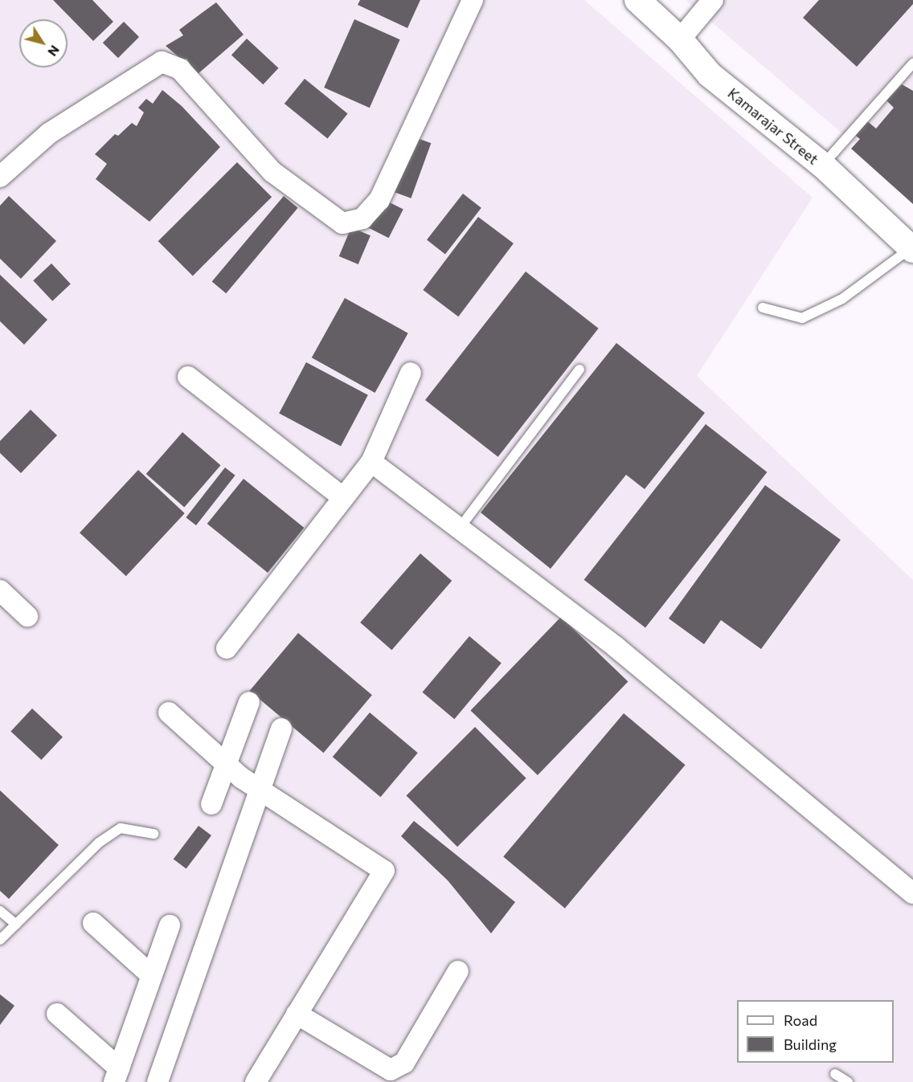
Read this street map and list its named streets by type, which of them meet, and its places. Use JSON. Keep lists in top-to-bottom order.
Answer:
{
  "streets": {
    "street": ["Kamarajar Street"]
  },
  "legend": ["Road", "Building"],
  "north": "bottom right"
}
